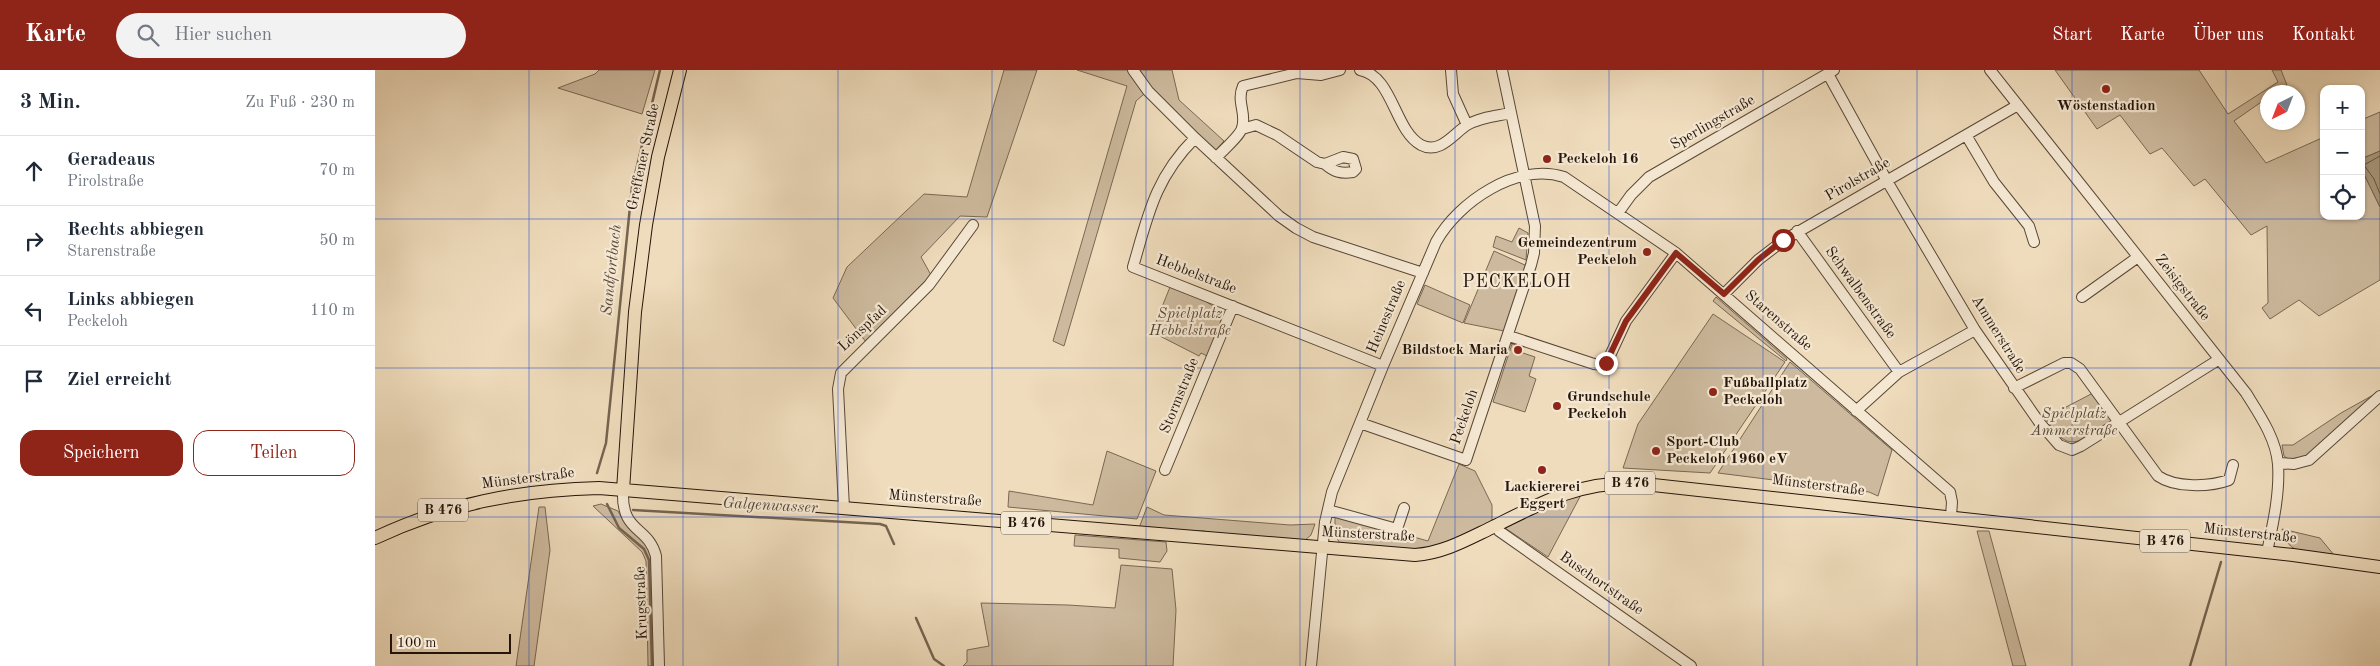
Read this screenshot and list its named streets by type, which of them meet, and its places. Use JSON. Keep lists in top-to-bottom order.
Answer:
{
  "streets": {
    "main road": ["Greffener Straße", "Münsterstraße", "B 476"],
    "street": [
      "Sperlingstraße",
      "Pirolstraße",
      "Hebbelstraße",
      "Zeisigstraße",
      "Schwalbenstraße",
      "Heinestraße",
      "Starenstraße",
      "Lönspfad",
      "Ammerstraße",
      "Stormstraße",
      "Peckeloh",
      "Buschortstraße",
      "Krugstraße"
    ]
  },
  "crossings": [
    ["Sperlingstraße", "Starenstraße"],
    ["Sperlingstraße", "Ammerstraße"],
    ["Greffener Straße", "Münsterstraße"],
    ["Greffener Straße", "Krugstraße"],
    ["Pirolstraße", "Zeisigstraße"],
    ["Pirolstraße", "Schwalbenstraße"],
    ["Pirolstraße", "Starenstraße"],
    ["Pirolstraße", "Ammerstraße"],
    ["Hebbelstraße", "Heinestraße"],
    ["Hebbelstraße", "Stormstraße"],
    ["Zeisigstraße", "Ammerstraße"],
    ["Zeisigstraße", "Münsterstraße"],
    ["Heinestraße", "Starenstraße"],
    ["Heinestraße", "Peckeloh"],
    ["Heinestraße", "Münsterstraße"],
    ["Starenstraße", "Peckeloh"],
    ["Starenstraße", "Münsterstraße"],
    ["Lönspfad", "Münsterstraße"],
    ["Münsterstraße", "Buschortstraße"],
    ["Münsterstraße", "Krugstraße"]
  ],
  "districts": ["PECKELOH"],
  "water": ["Sandfortbach", "Galgenwasser"],
  "parks": ["Spielplatz Hebbelstraße", "Spielplatz Ammerstraße"],
  "places": [
    "Wöstenstadion",
    "Peckeloh 16",
    "Gemeindezentrum Peckeloh",
    "Bildstock Maria",
    "Fußballplatz Peckeloh",
    "Grundschule Peckeloh",
    "Sport-Club Peckeloh 1960 eV",
    "Lackiererei Eggert"
  ],
  "scale_bar": "100 m",
  "north": "bottom left",
  "page": {
    "header": "Karte",
    "search": "Hier suchen",
    "nav": [
      "Start",
      "Karte",
      "Über uns",
      "Kontakt"
    ],
    "heading": ["3 Min.", "Zu Fuß · 230 m"],
    "map_buttons": ["+", "−"],
    "list": [
      ["Geradeaus", "Pirolstraße", "70 m"],
      ["Rechts abbiegen", "Starenstraße", "50 m"],
      ["Links abbiegen", "Peckeloh", "110 m"],
      "Ziel erreicht"
    ],
    "buttons": ["Speichern", "Teilen"],
    "scale": "100 m"
  }
}
